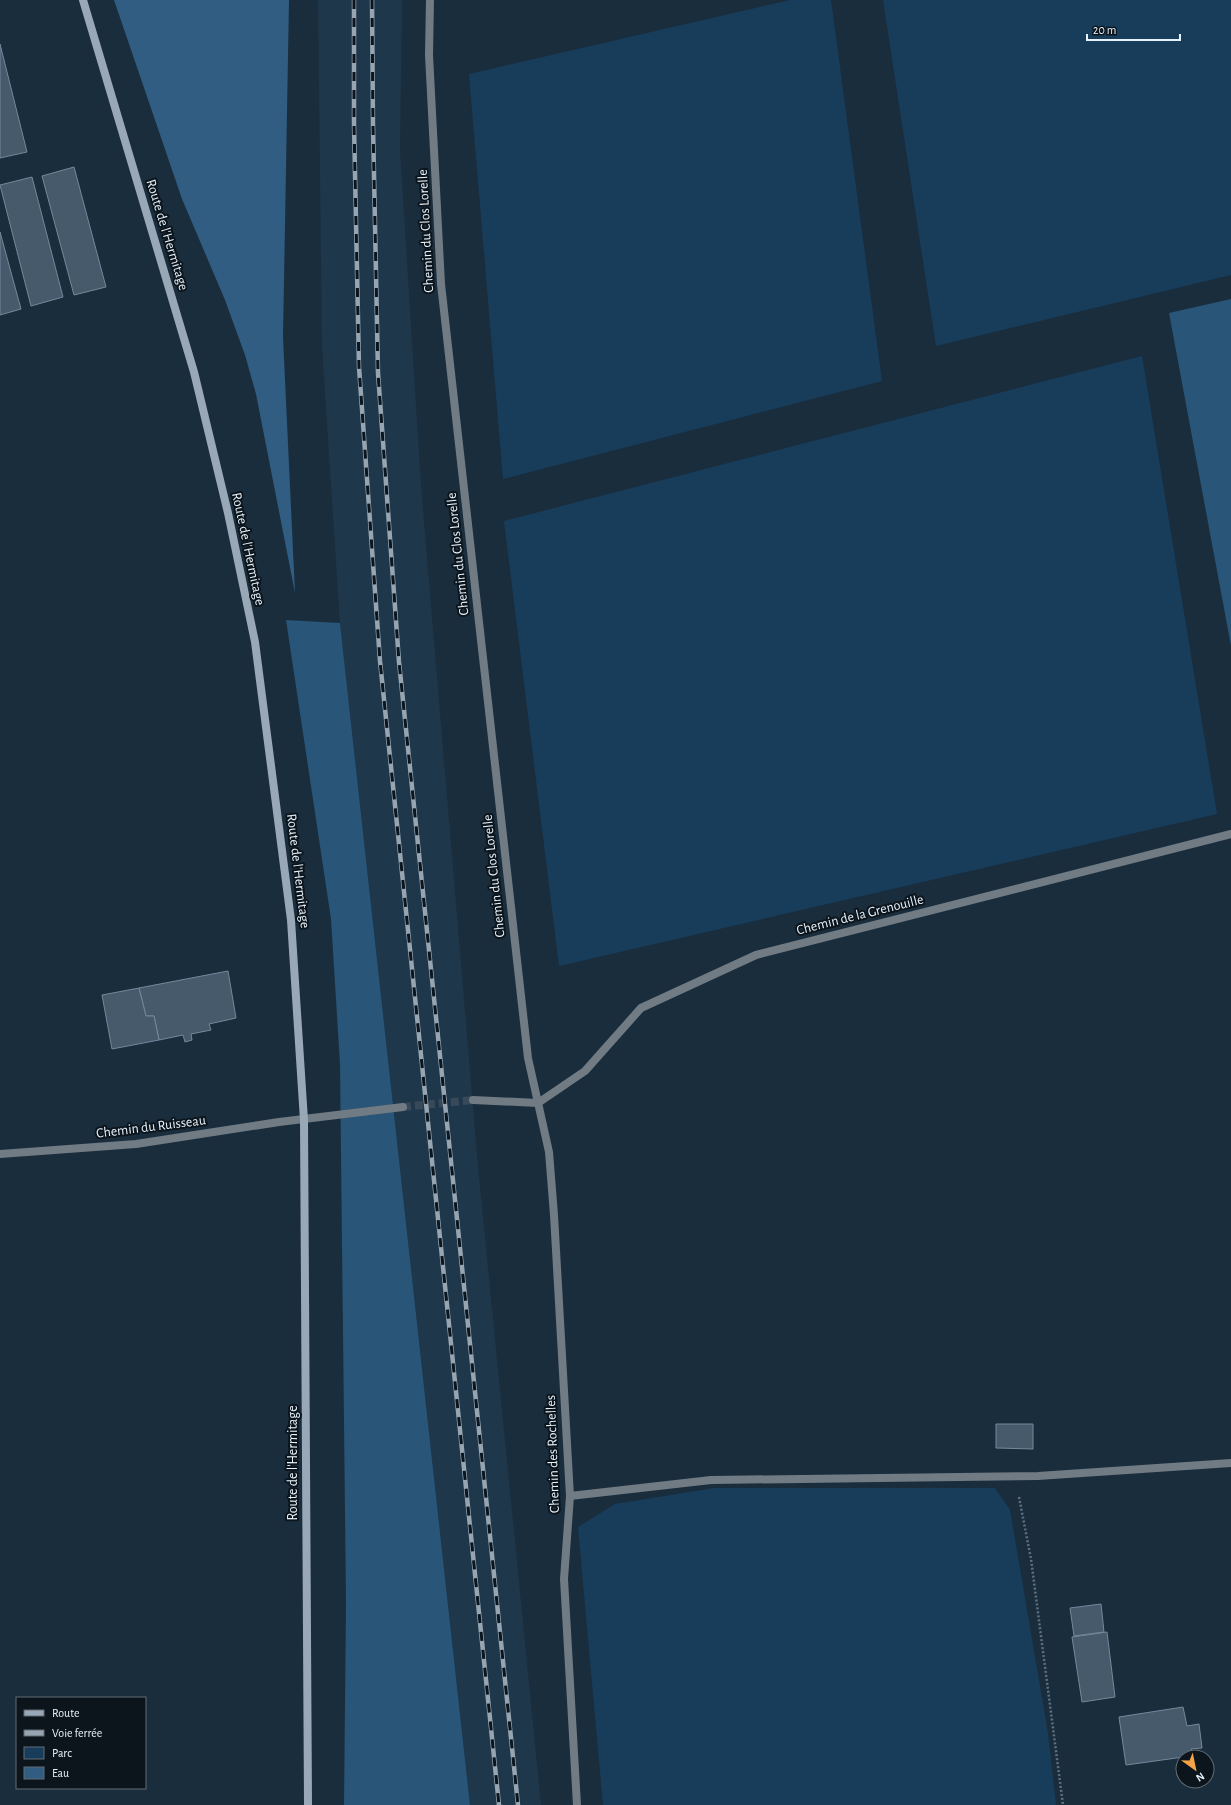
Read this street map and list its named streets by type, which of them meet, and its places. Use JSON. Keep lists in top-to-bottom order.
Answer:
{
  "streets": {
    "street": [
      "Chemin du Clos Lorelle",
      "Route de l'Hermitage",
      "Chemin de la Grenouille",
      "Chemin du Ruisseau",
      "Chemin des Rochelles"
    ]
  },
  "crossings": [
    ["Chemin du Clos Lorelle", "Chemin de la Grenouille"],
    ["Chemin du Clos Lorelle", "Chemin des Rochelles"],
    ["Route de l'Hermitage", "Chemin du Ruisseau"],
    ["Chemin de la Grenouille", "Chemin des Rochelles"]
  ],
  "legend": [
    "Route",
    "Voie ferrée",
    "Parc",
    "Eau"
  ],
  "scale_bar": "20 m",
  "north": "bottom right"
}
